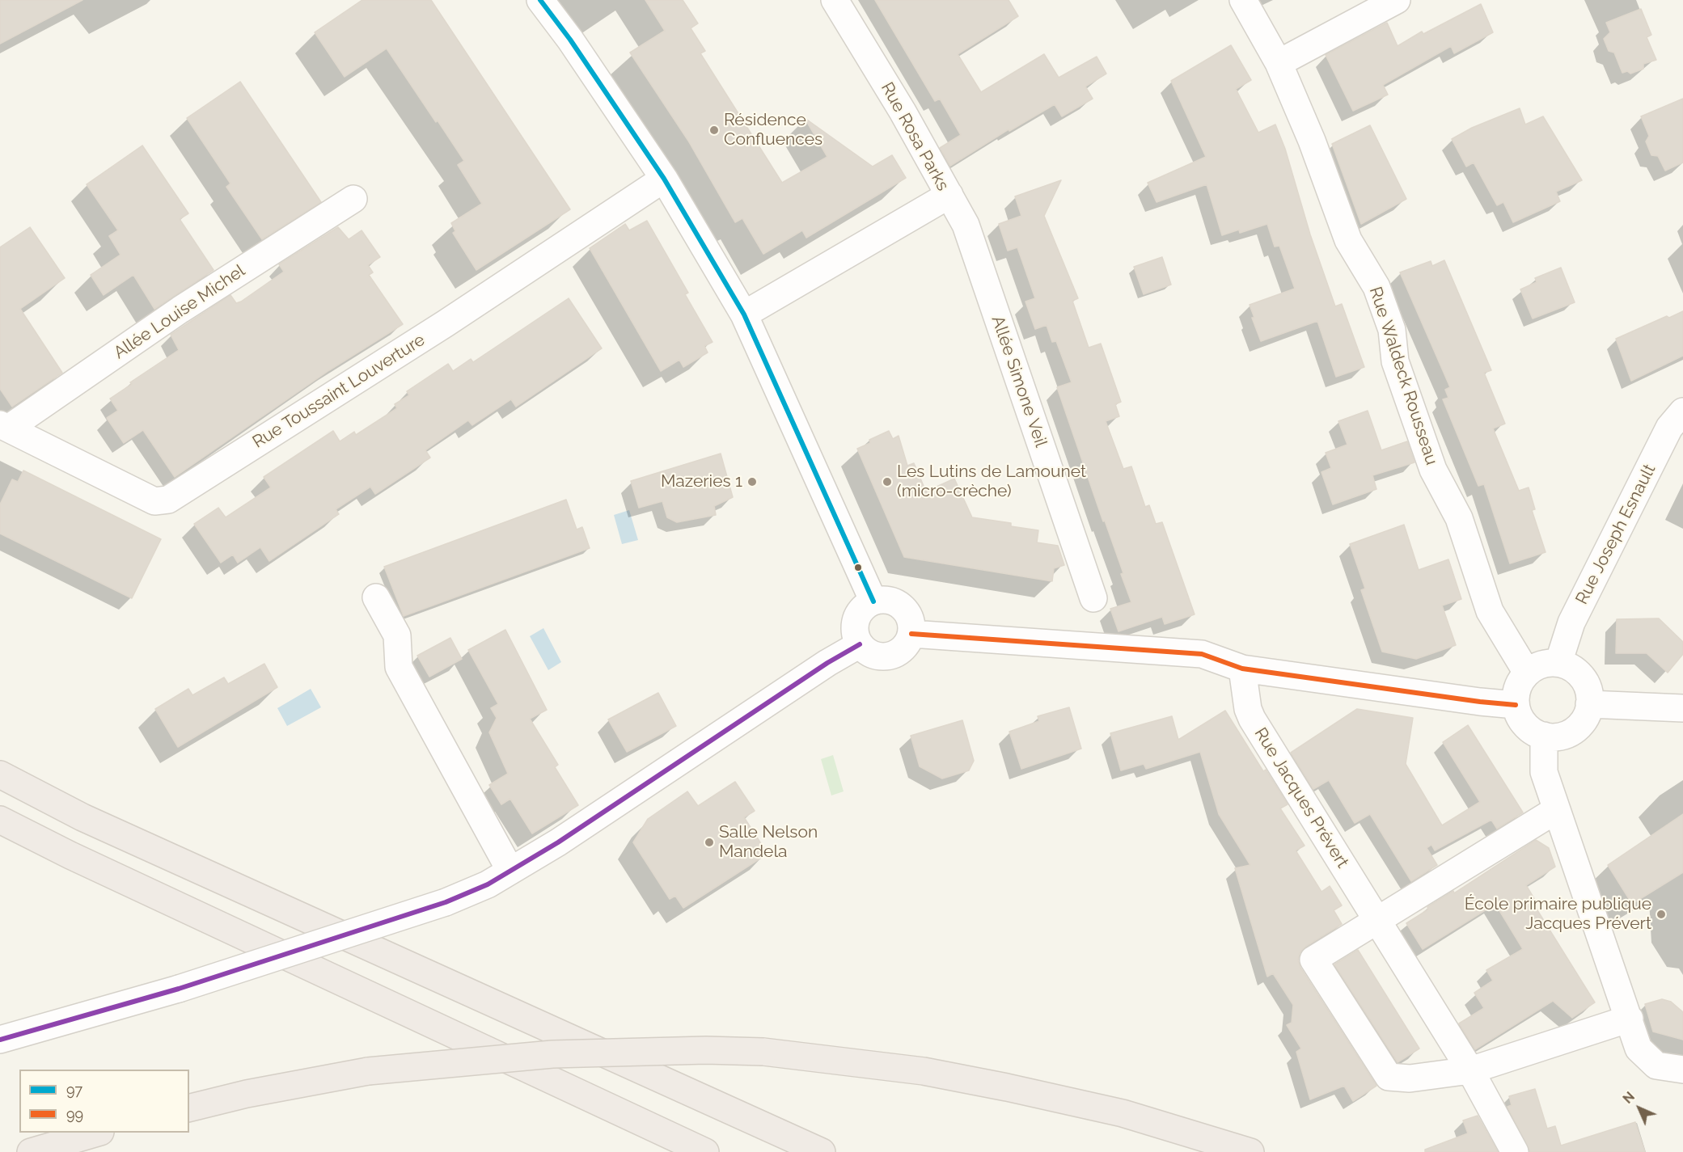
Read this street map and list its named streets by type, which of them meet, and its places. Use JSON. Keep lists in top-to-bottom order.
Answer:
{
  "streets": {
    "street": [
      "Rue Rosa Parks",
      "Allée Louise Michel",
      "Rue Waldeck Rousseau",
      "Allée Simone Veil",
      "Rue Toussaint Louverture",
      "Rue Joseph Esnault",
      "Rue Jacques Prévert"
    ]
  },
  "crossings": [
    ["Rue Rosa Parks", "Allée Simone Veil"],
    ["Allée Louise Michel", "Rue Toussaint Louverture"],
    ["Rue Waldeck Rousseau", "Rue Joseph Esnault"]
  ],
  "places": [
    "Résidence Confluences",
    "Mazeries 1",
    "Les Lutins de Lamounet (micro-crèche)",
    "Salle Nelson Mandela",
    "École primaire publique Jacques Prévert"
  ],
  "lines": ["transit line 97", "transit line 99"],
  "legend": ["97", "99"],
  "north": "top left"
}
